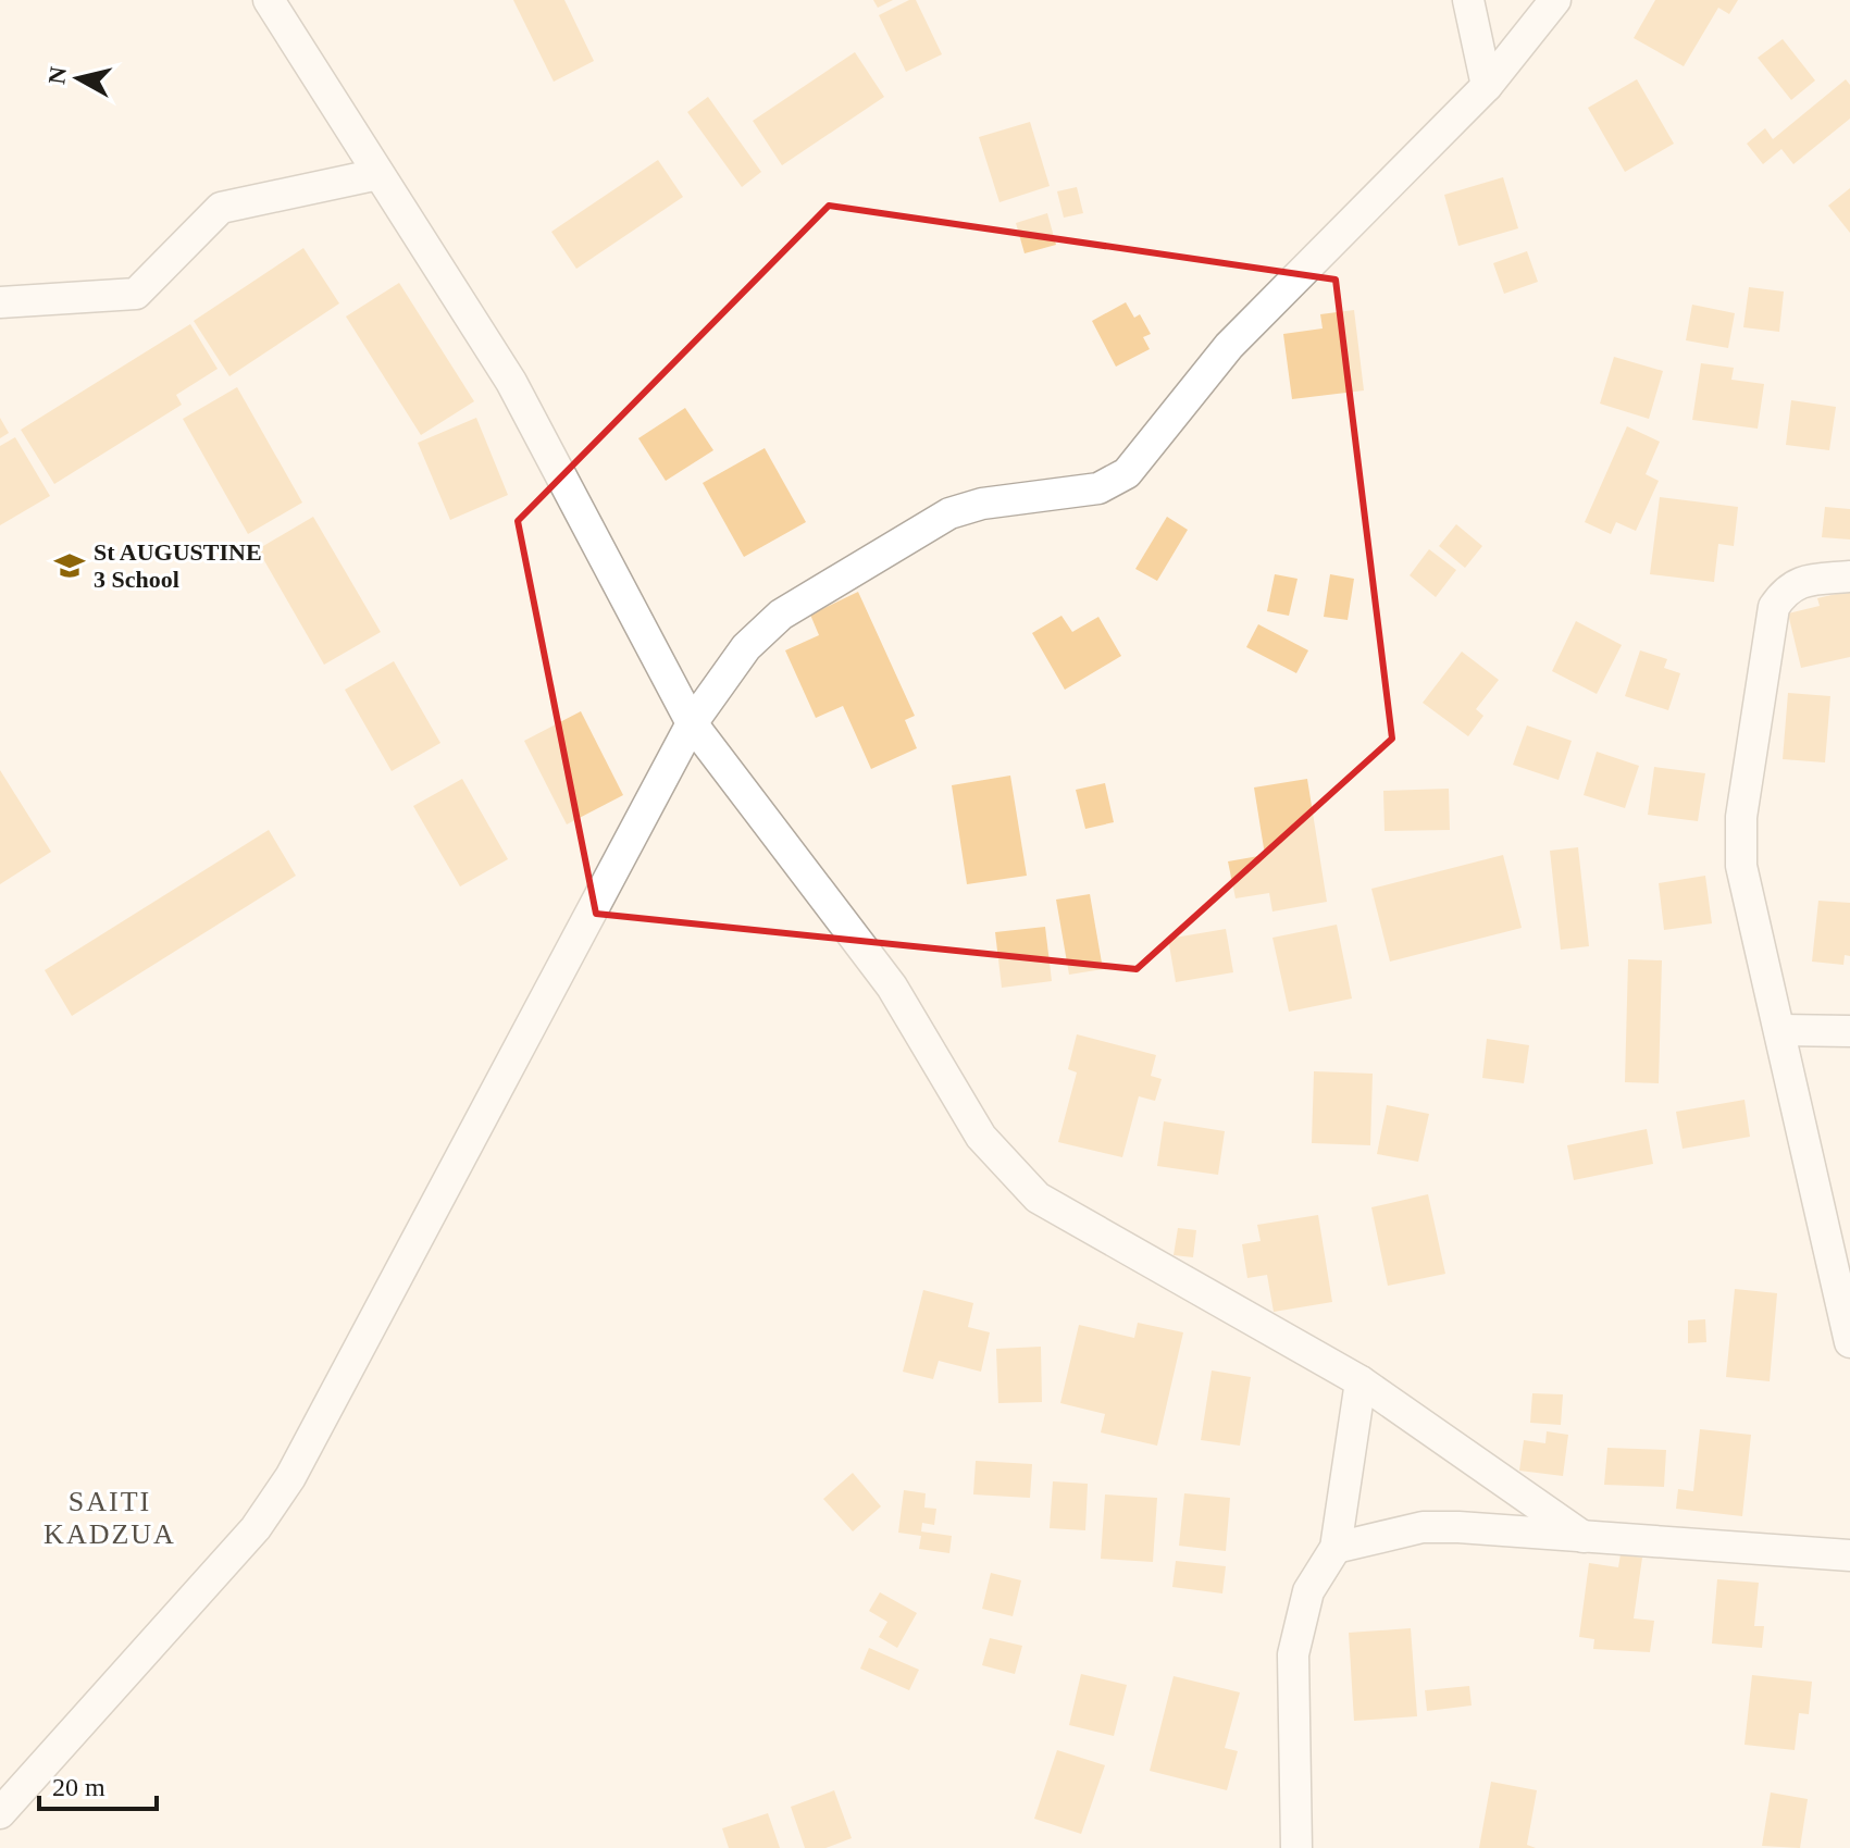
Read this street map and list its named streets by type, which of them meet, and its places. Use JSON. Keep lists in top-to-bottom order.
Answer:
{
  "districts": ["SAITI KADZUA"],
  "places": {
    "school or university": ["St AUGUSTINE 3 School"]
  },
  "scale_bar": "20 m",
  "north": "left"
}
